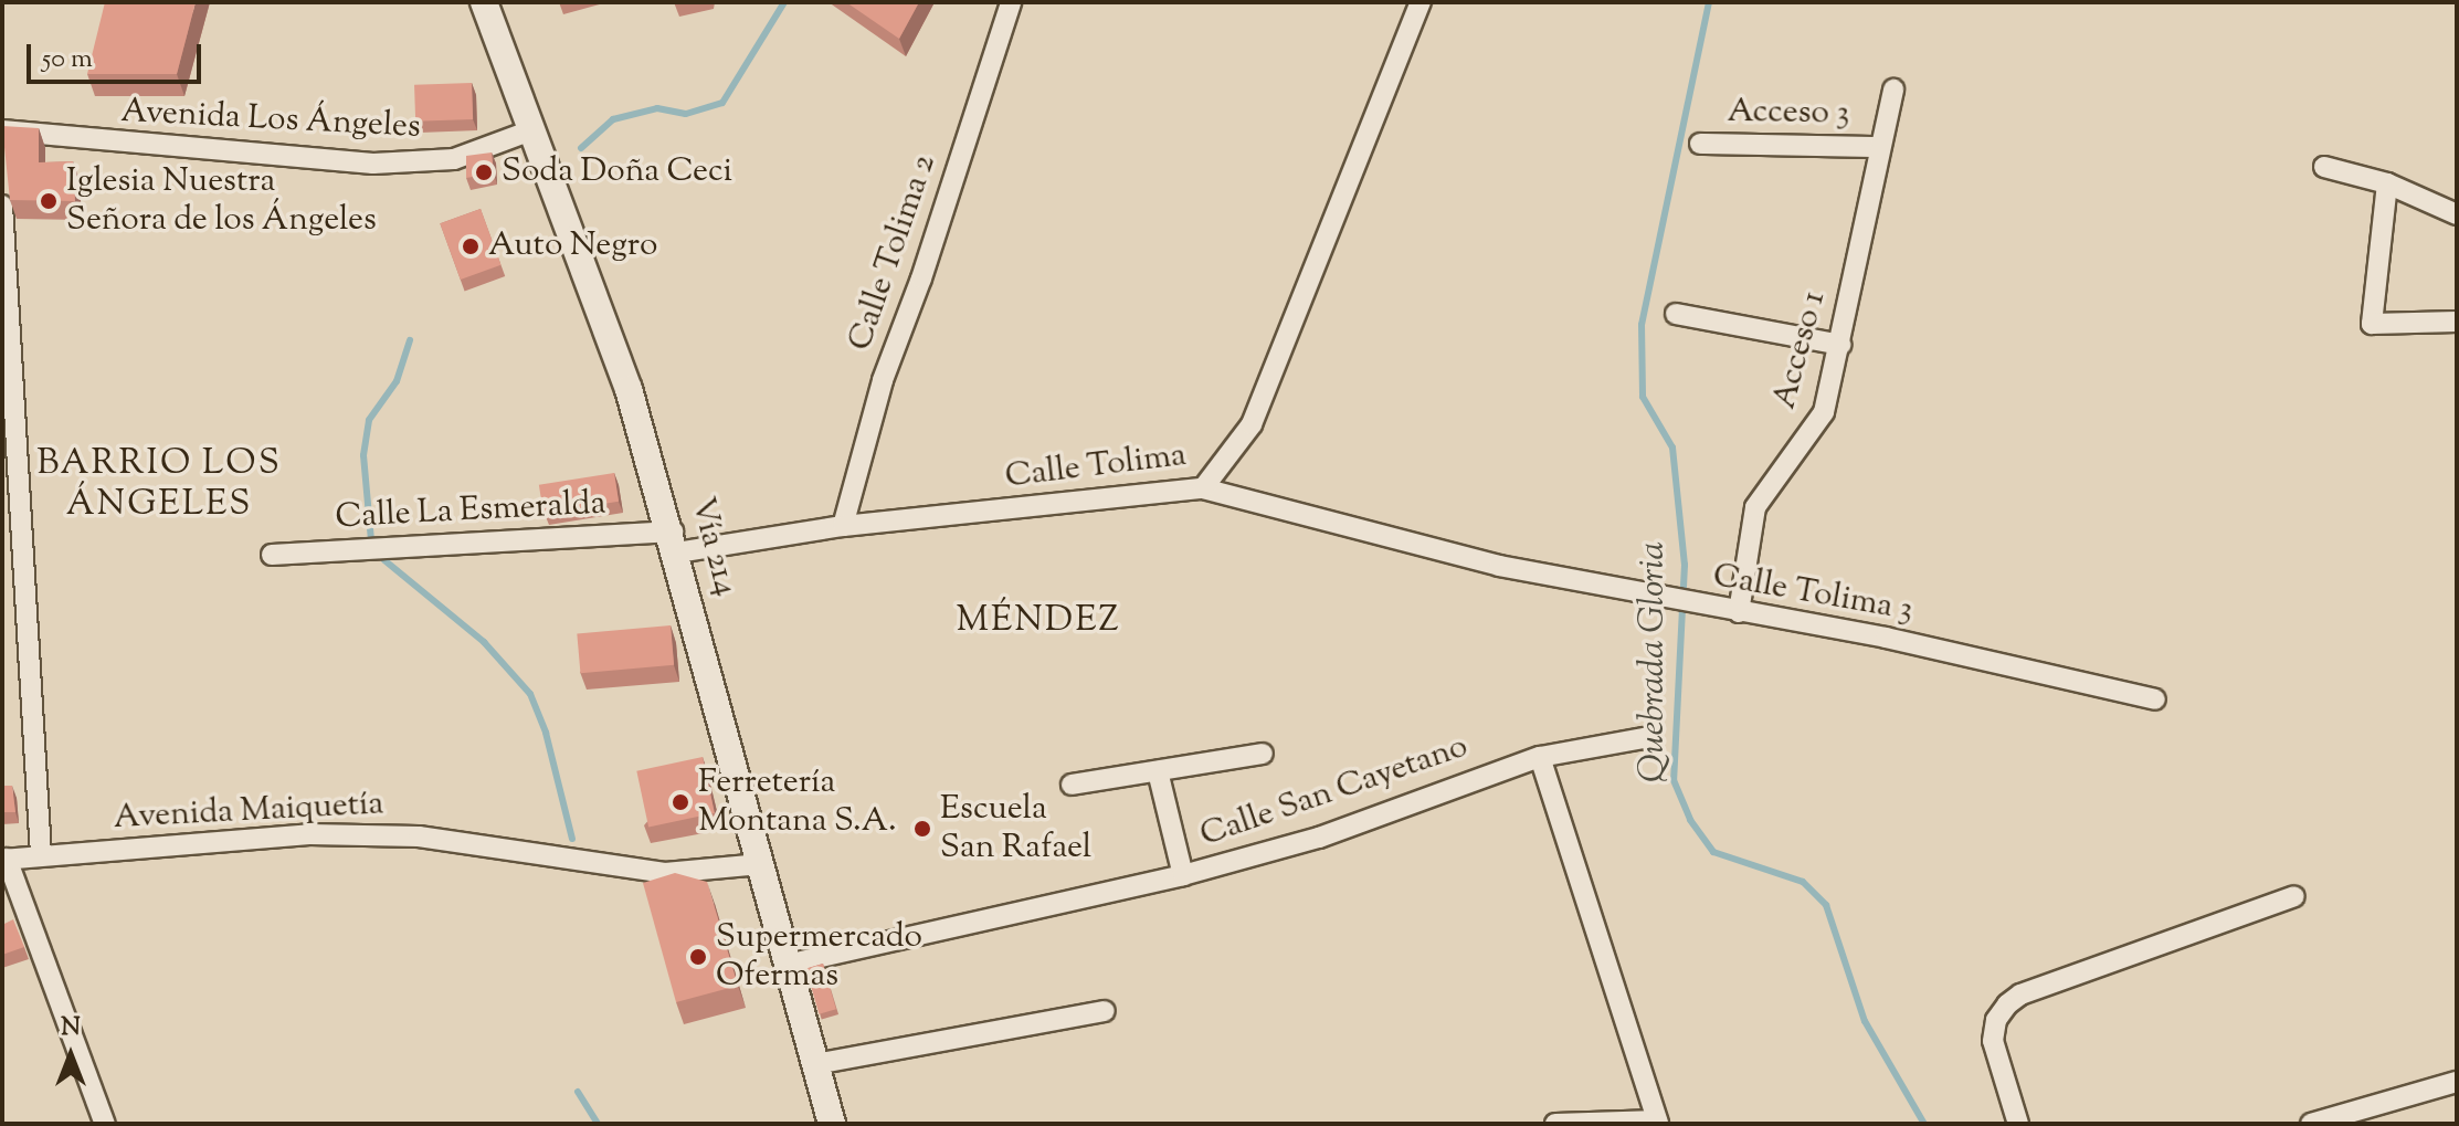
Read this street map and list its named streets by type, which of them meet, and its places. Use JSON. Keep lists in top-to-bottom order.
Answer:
{
  "streets": {
    "main road": ["Vía 214"],
    "street": [
      "Acceso 3",
      "Avenida Los Ángeles",
      "Calle Tolima 2",
      "Acceso 1",
      "Calle Tolima",
      "Calle La Esmeralda",
      "Calle Tolima 3",
      "Calle San Cayetano",
      "Avenida Maiquetía"
    ]
  },
  "crossings": [
    ["Acceso 3", "Acceso 1"],
    ["Avenida Los Ángeles", "Vía 214"],
    ["Calle Tolima 2", "Calle Tolima"],
    ["Acceso 1", "Calle Tolima 3"],
    ["Calle Tolima", "Calle La Esmeralda"],
    ["Calle Tolima", "Vía 214"],
    ["Calle Tolima", "Calle Tolima 3"],
    ["Calle La Esmeralda", "Vía 214"],
    ["Vía 214", "Calle San Cayetano"],
    ["Vía 214", "Avenida Maiquetía"]
  ],
  "districts": ["BARRIO LOS ÁNGELES", "MÉNDEZ"],
  "water": ["Quebrada Gloria"],
  "places": [
    "Soda Doña Ceci",
    "Iglesia Nuestra Señora de los Ángeles",
    "Auto Negro",
    "Ferretería Montana S.A.",
    "Escuela San Rafael",
    "Supermercado Ofermas"
  ],
  "scale_bar": "50 m",
  "north": "top"
}
